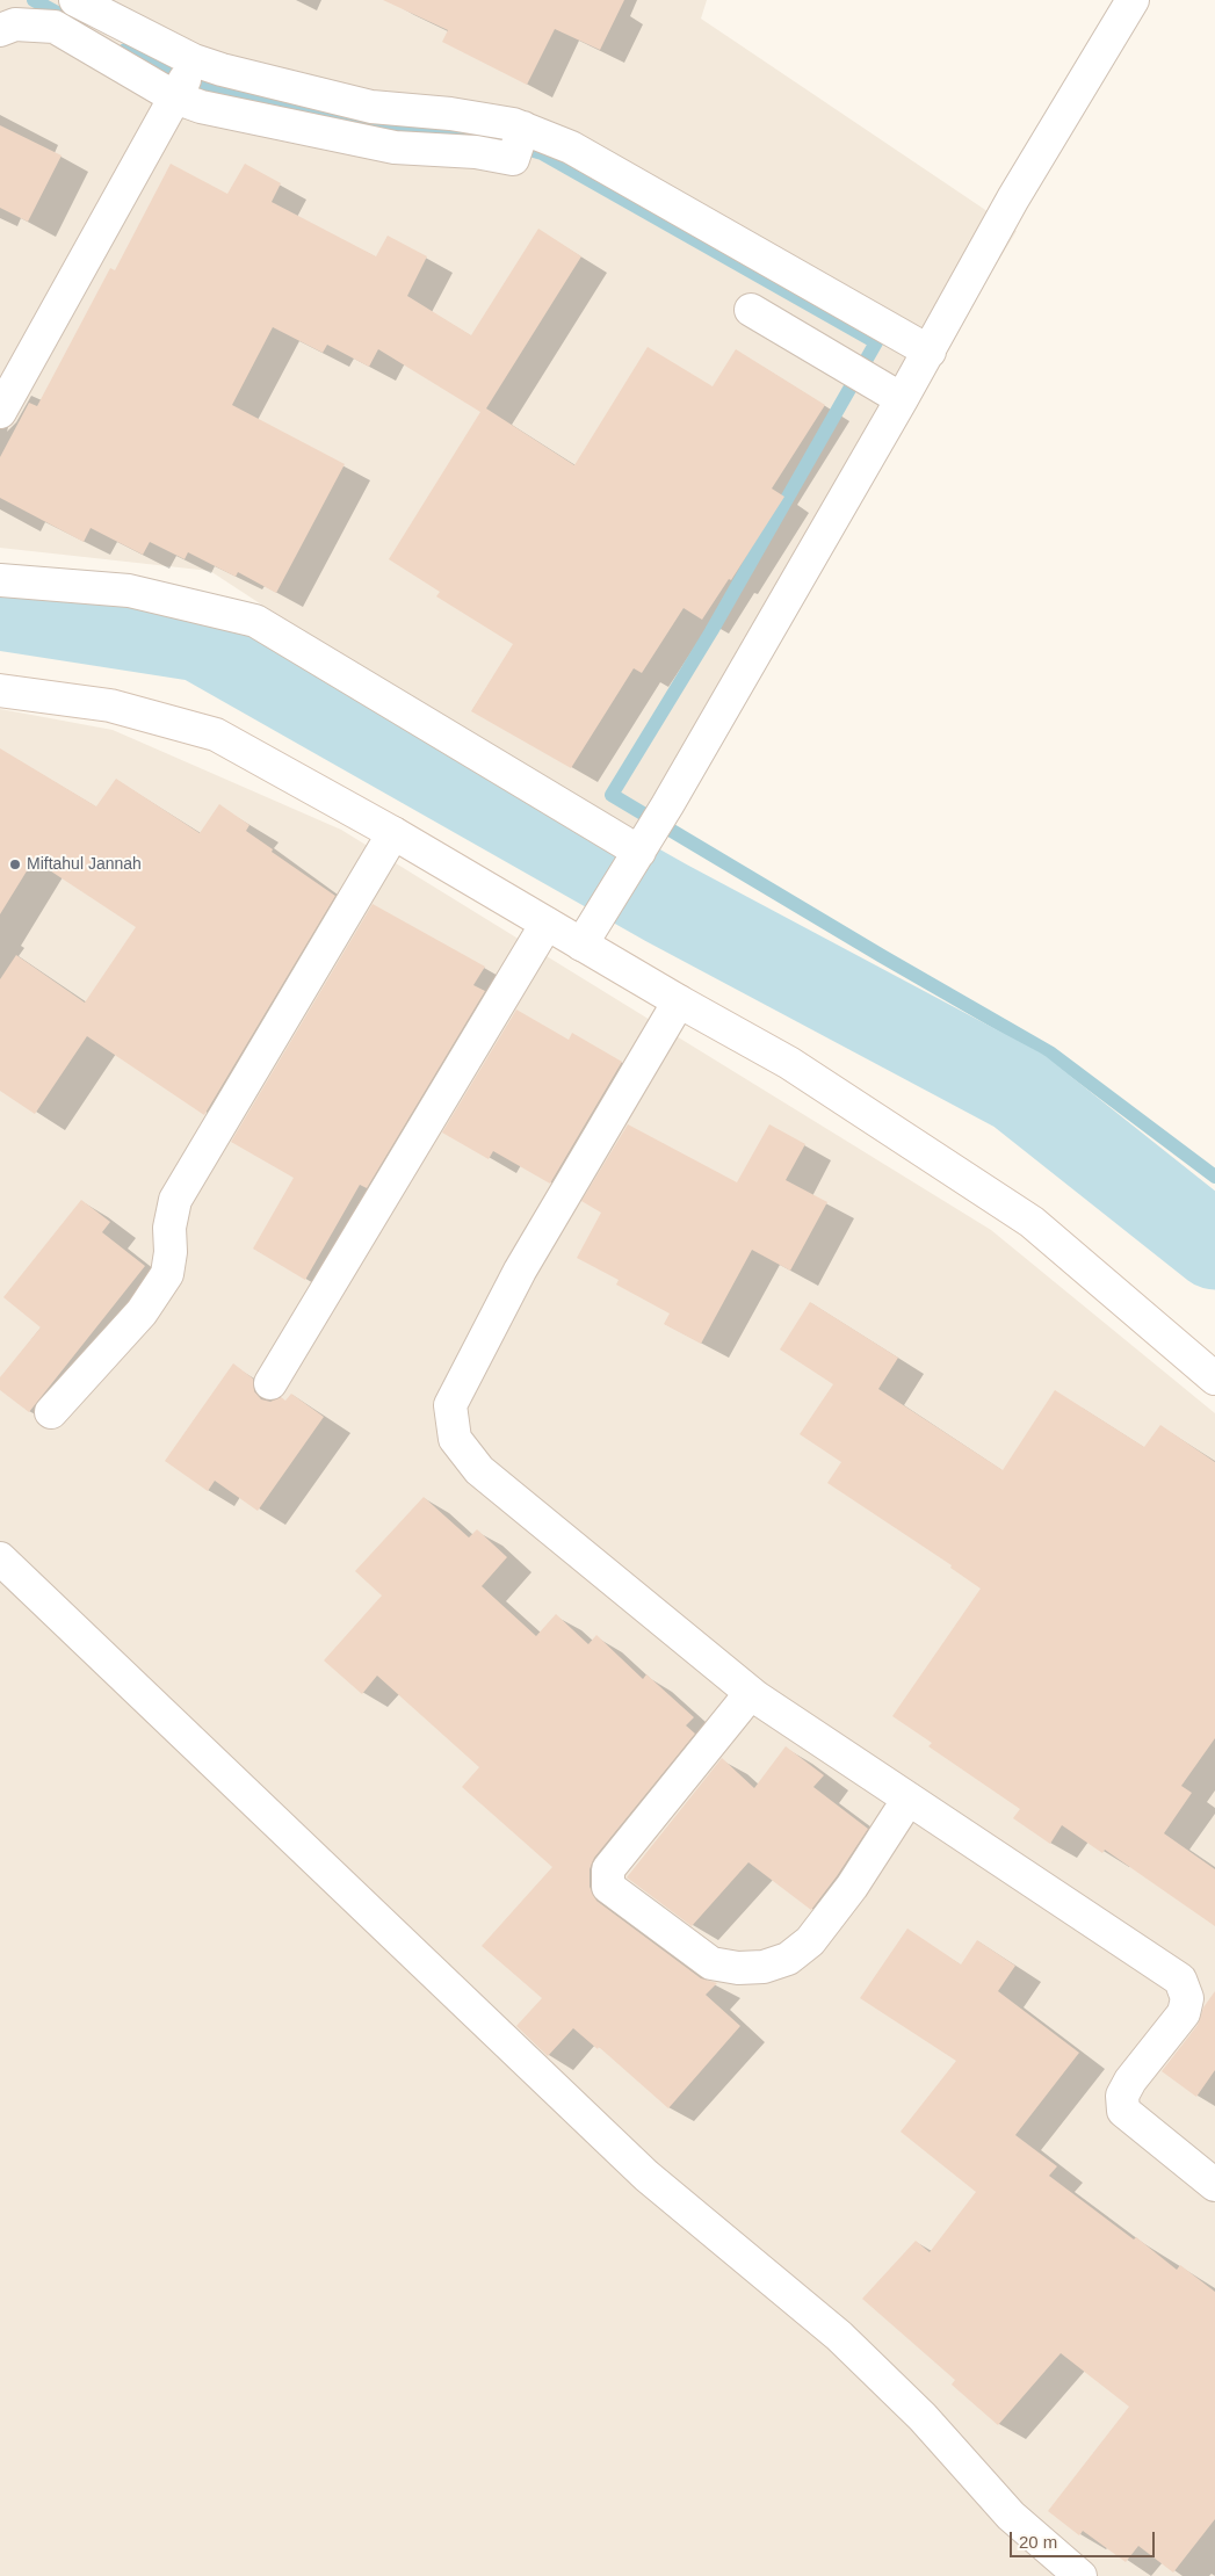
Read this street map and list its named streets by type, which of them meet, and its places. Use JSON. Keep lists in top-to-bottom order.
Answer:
{
  "places": ["Miftahul Jannah"],
  "scale_bar": "20 m"
}
